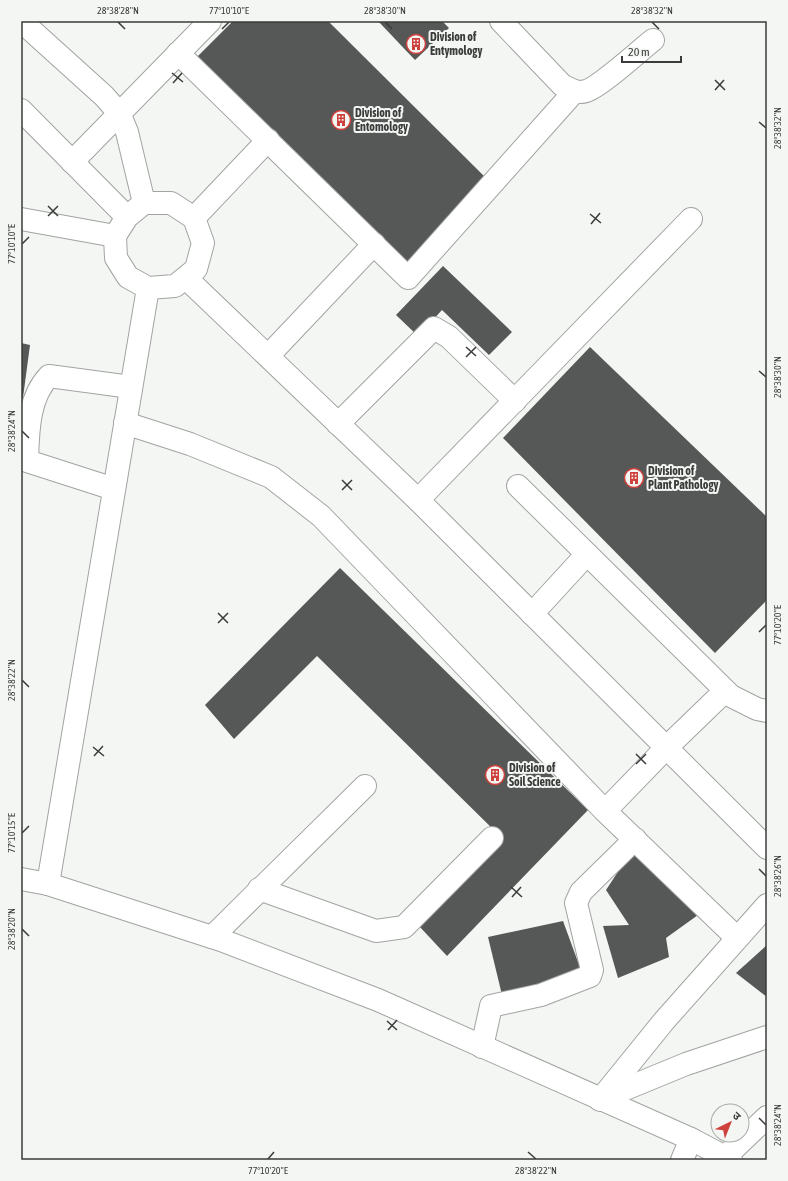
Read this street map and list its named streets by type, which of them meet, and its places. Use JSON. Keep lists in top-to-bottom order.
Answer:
{
  "places": {
    "building": [
      "Division of Entymology",
      "Division of Entomology",
      "Division of Plant Pathology",
      "Division of Soil Science"
    ]
  },
  "scale_bar": "20 m",
  "north": "top right",
  "coordinates": [
    "28°38'28\"N",
    "77°10'10\"E",
    "28°38'30\"N",
    "28°38'32\"N",
    "28°38'24\"N",
    "77°10'20\"E",
    "28°38'22\"N",
    "77°10'15\"E",
    "28°38'26\"N",
    "28°38'20\"N"
  ]
}
